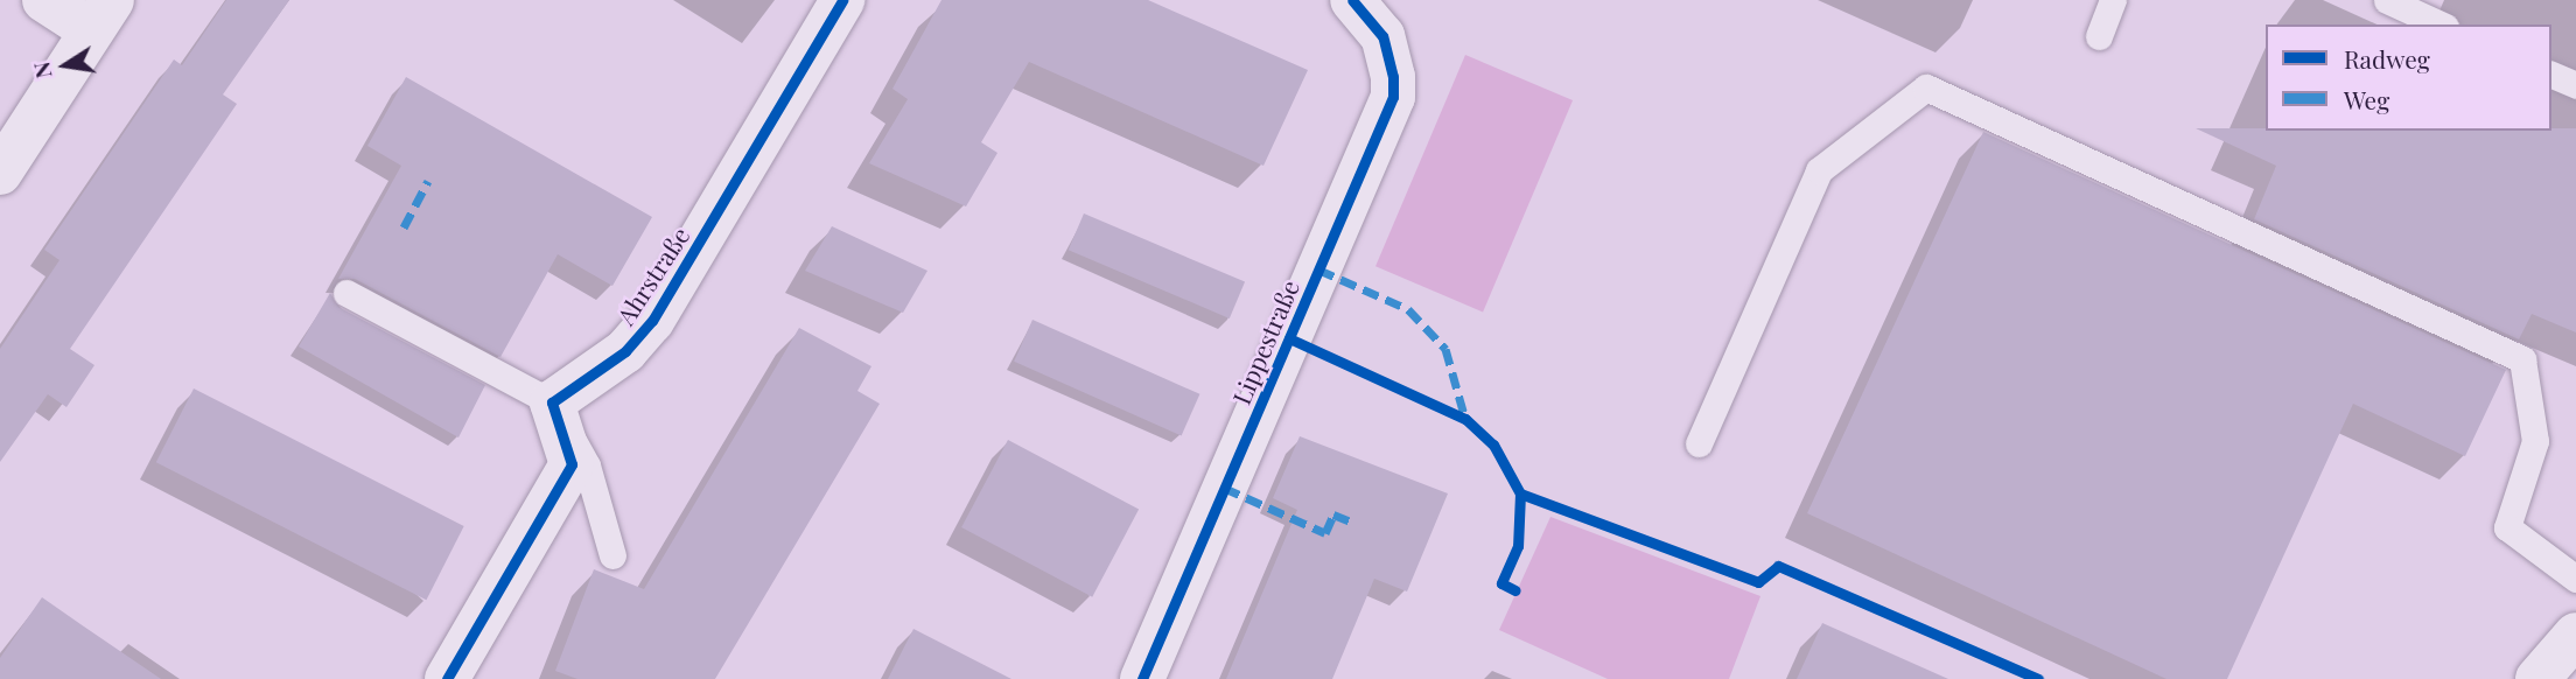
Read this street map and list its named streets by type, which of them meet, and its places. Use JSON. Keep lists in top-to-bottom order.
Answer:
{
  "streets": {
    "street": ["Ahrstraße", "Lippestraße"]
  },
  "legend": ["Radweg", "Weg"],
  "north": "left"
}
